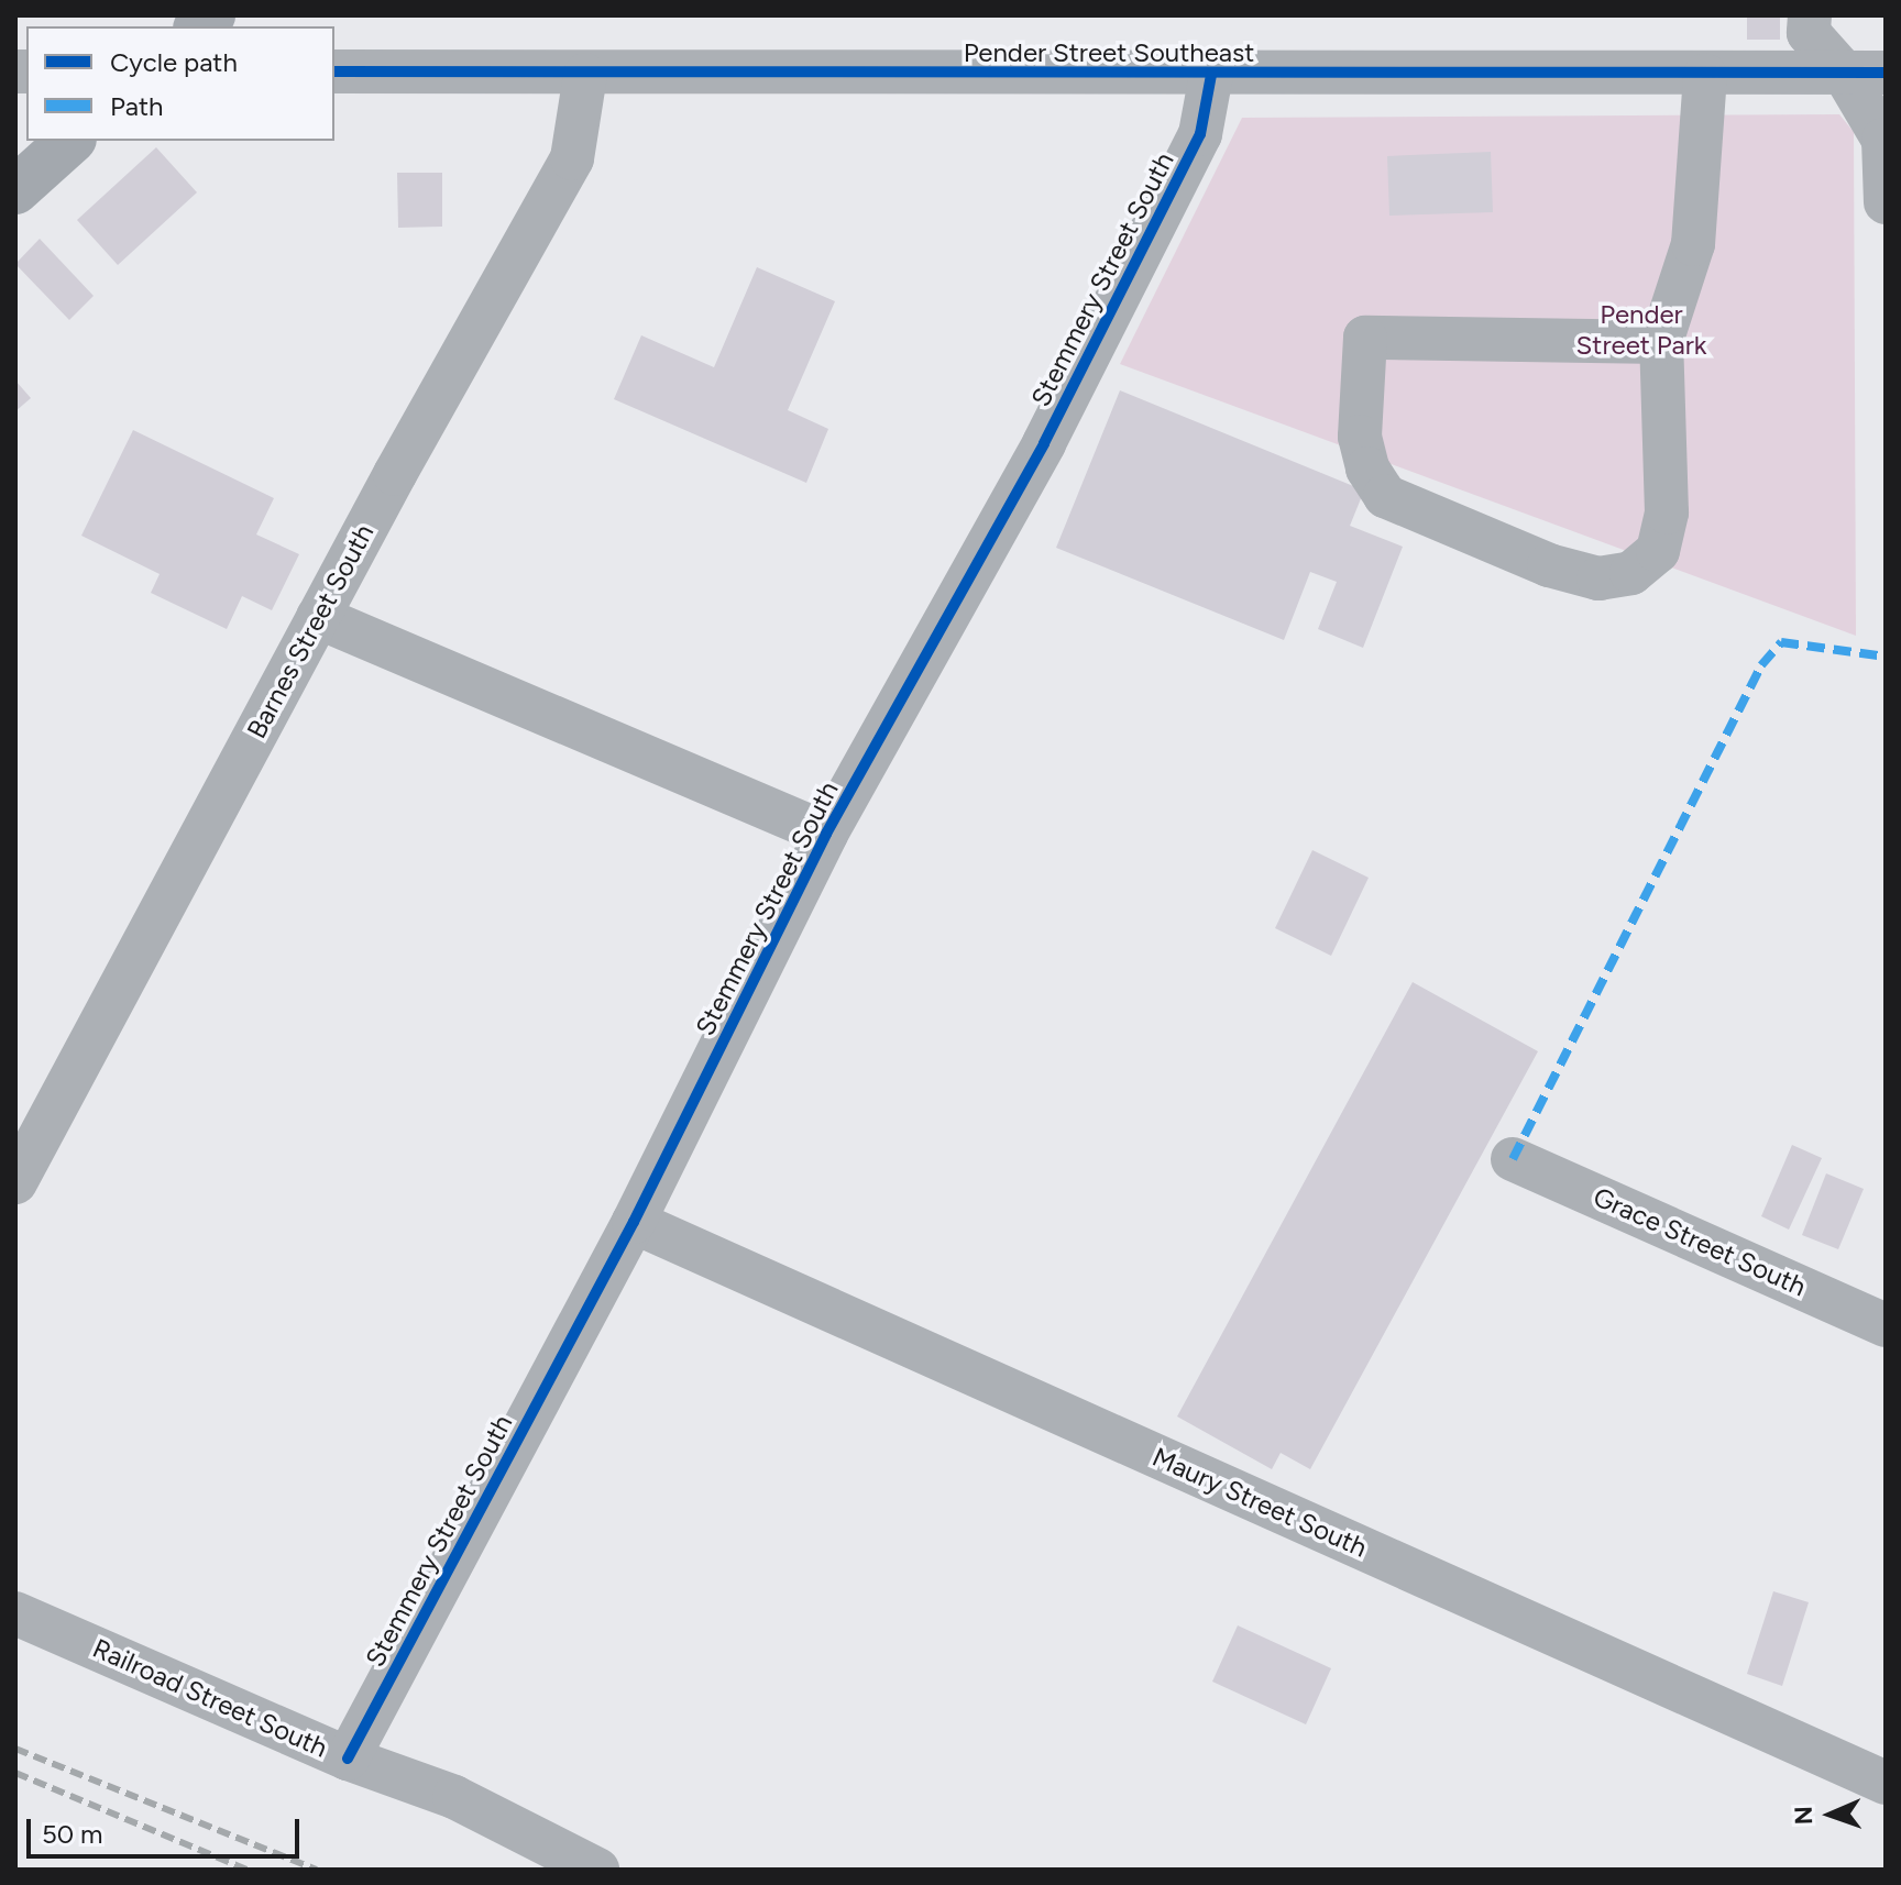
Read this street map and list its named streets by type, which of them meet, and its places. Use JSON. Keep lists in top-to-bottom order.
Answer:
{
  "streets": {
    "street": [
      "Pender Street Southeast",
      "Stemmery Street South",
      "Barnes Street South",
      "Grace Street South",
      "Maury Street South",
      "Railroad Street South"
    ]
  },
  "crossings": [
    ["Pender Street Southeast", "Stemmery Street South"],
    ["Pender Street Southeast", "Barnes Street South"],
    ["Stemmery Street South", "Maury Street South"],
    ["Stemmery Street South", "Railroad Street South"]
  ],
  "parks": ["Pender Street Park"],
  "legend": ["Cycle path", "Path"],
  "scale_bar": "50 m",
  "north": "left"
}
